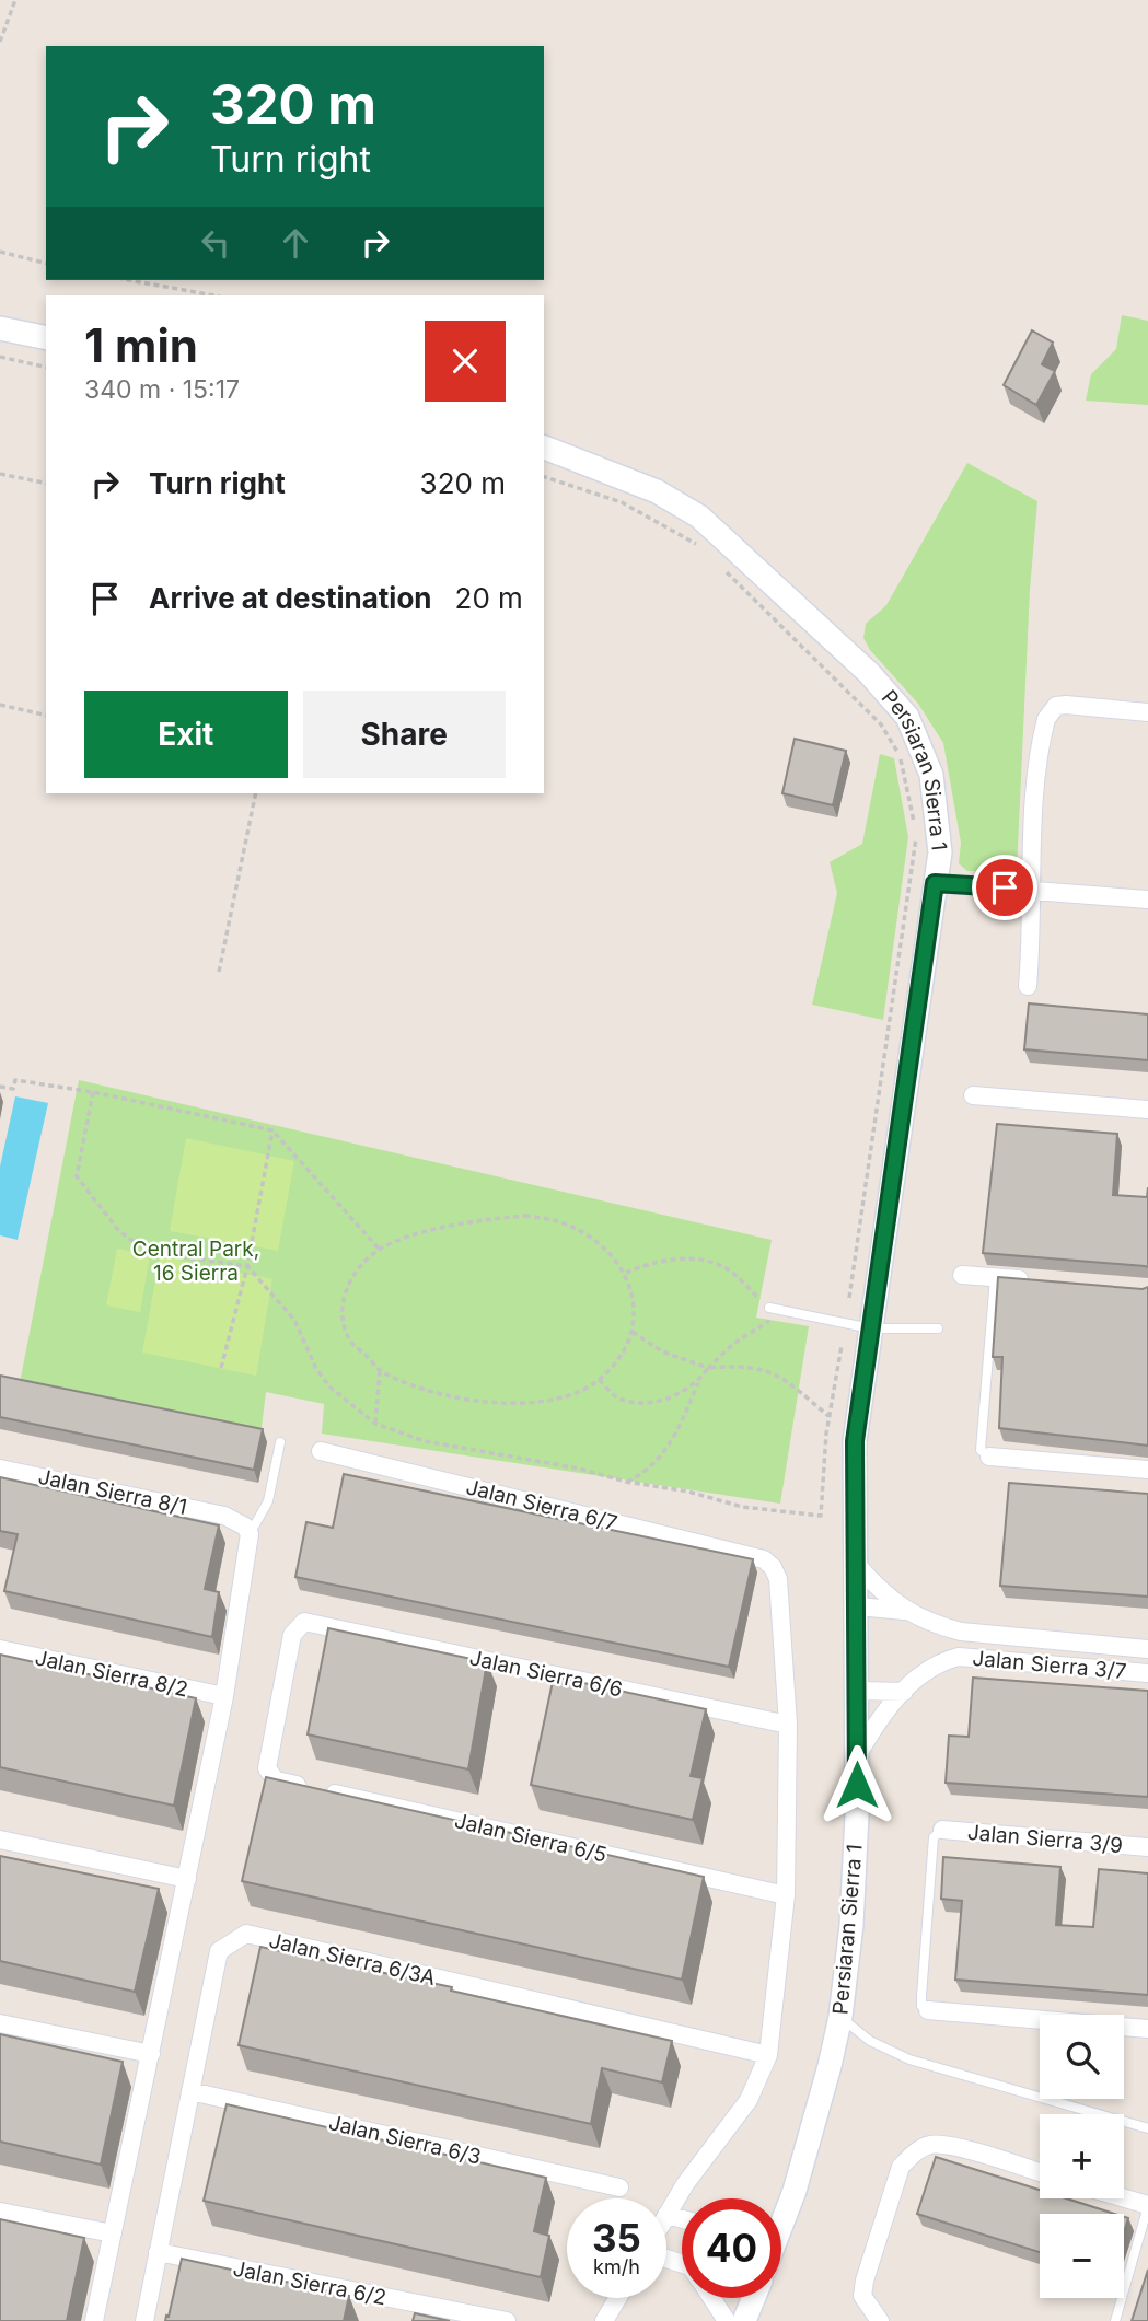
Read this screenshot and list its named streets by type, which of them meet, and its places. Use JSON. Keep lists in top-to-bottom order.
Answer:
{
  "streets": {
    "street": [
      "Persiaran Sierra 1",
      "Jalan Sierra 8/1",
      "Jalan Sierra 6/7",
      "Jalan Sierra 3/7",
      "Jalan Sierra 8/2",
      "Jalan Sierra 6/6",
      "Jalan Sierra 6/5",
      "Jalan Sierra 3/9",
      "Jalan Sierra 6/3A",
      "Jalan Sierra 6/3",
      "Jalan Sierra 6/2"
    ]
  },
  "crossings": [
    ["Persiaran Sierra 1", "Jalan Sierra 3/7"],
    ["Jalan Sierra 6/7", "Jalan Sierra 6/6"],
    ["Jalan Sierra 6/6", "Jalan Sierra 6/5"],
    ["Jalan Sierra 6/3A", "Jalan Sierra 6/3"],
    ["Jalan Sierra 6/3A", "Jalan Sierra 6/2"]
  ],
  "parks": ["Central Park, 16 Sierra"],
  "page": {
    "turn": ["320 m", "Turn right"],
    "heading": ["1 min", "340 m · 15:17"],
    "list": [
      {
        "name": "Turn right",
        "value": "320 m"
      },
      {
        "name": "Arrive at destination",
        "value": "20 m"
      }
    ],
    "buttons": ["Exit", "Share"],
    "map_buttons": ["+", "−"],
    "speed": "35 km/h",
    "limit": "40"
  }
}
